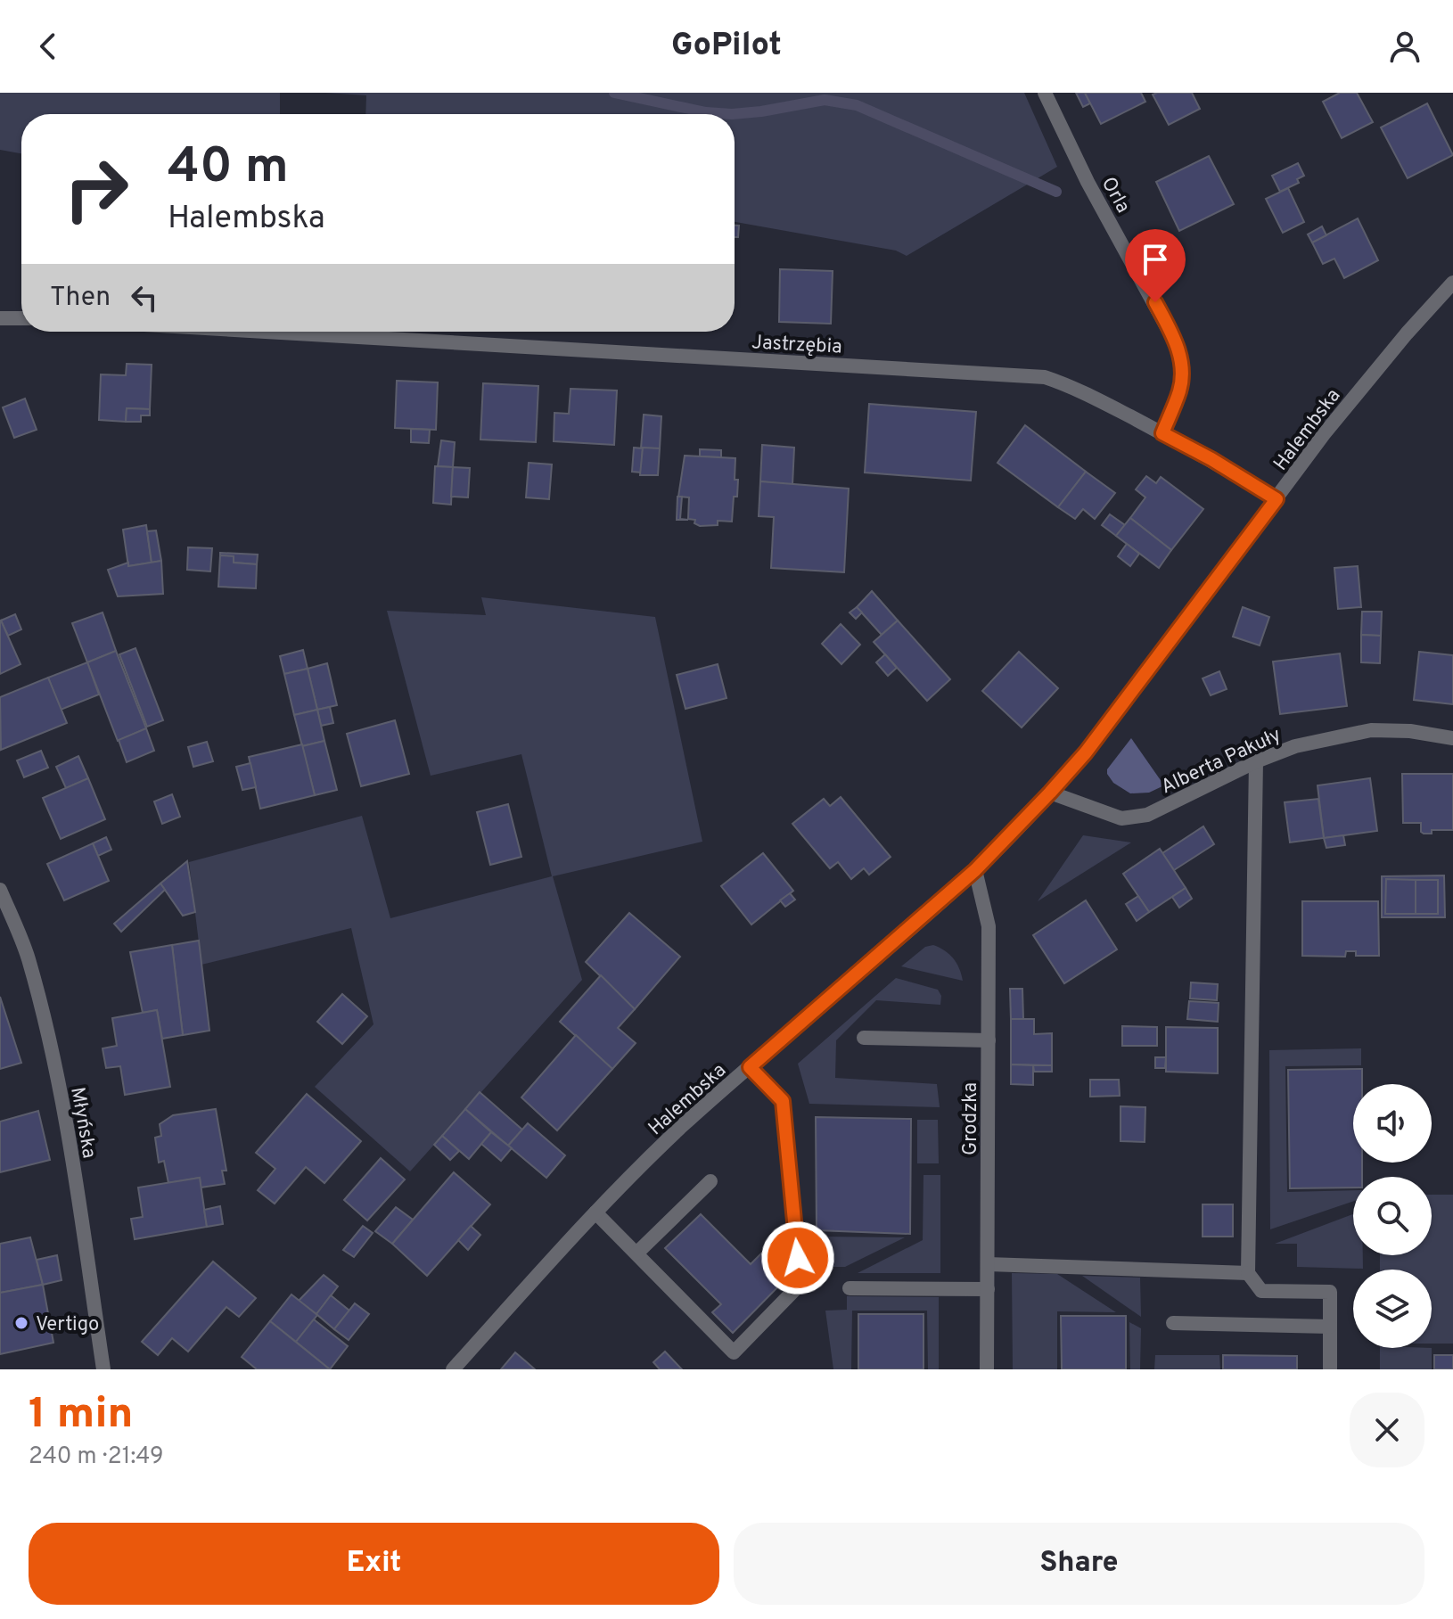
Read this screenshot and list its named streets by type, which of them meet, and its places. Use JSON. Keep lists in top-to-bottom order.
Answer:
{
  "streets": {
    "street": [
      "Orla",
      "Jastrzębia",
      "Halembska",
      "Alberta Pakuły",
      "Grodzka",
      "Młyńska"
    ]
  },
  "crossings": [
    ["Orla", "Jastrzębia"],
    ["Jastrzębia", "Halembska"],
    ["Halembska", "Alberta Pakuły"],
    ["Halembska", "Grodzka"]
  ],
  "places": ["Vertigo"],
  "page": {
    "header": "GoPilot",
    "turn": ["40 m", "Halembska"],
    "then": "Then",
    "heading": ["1 min", "240 m · 21:49"],
    "buttons": ["Exit", "Share"]
  }
}
